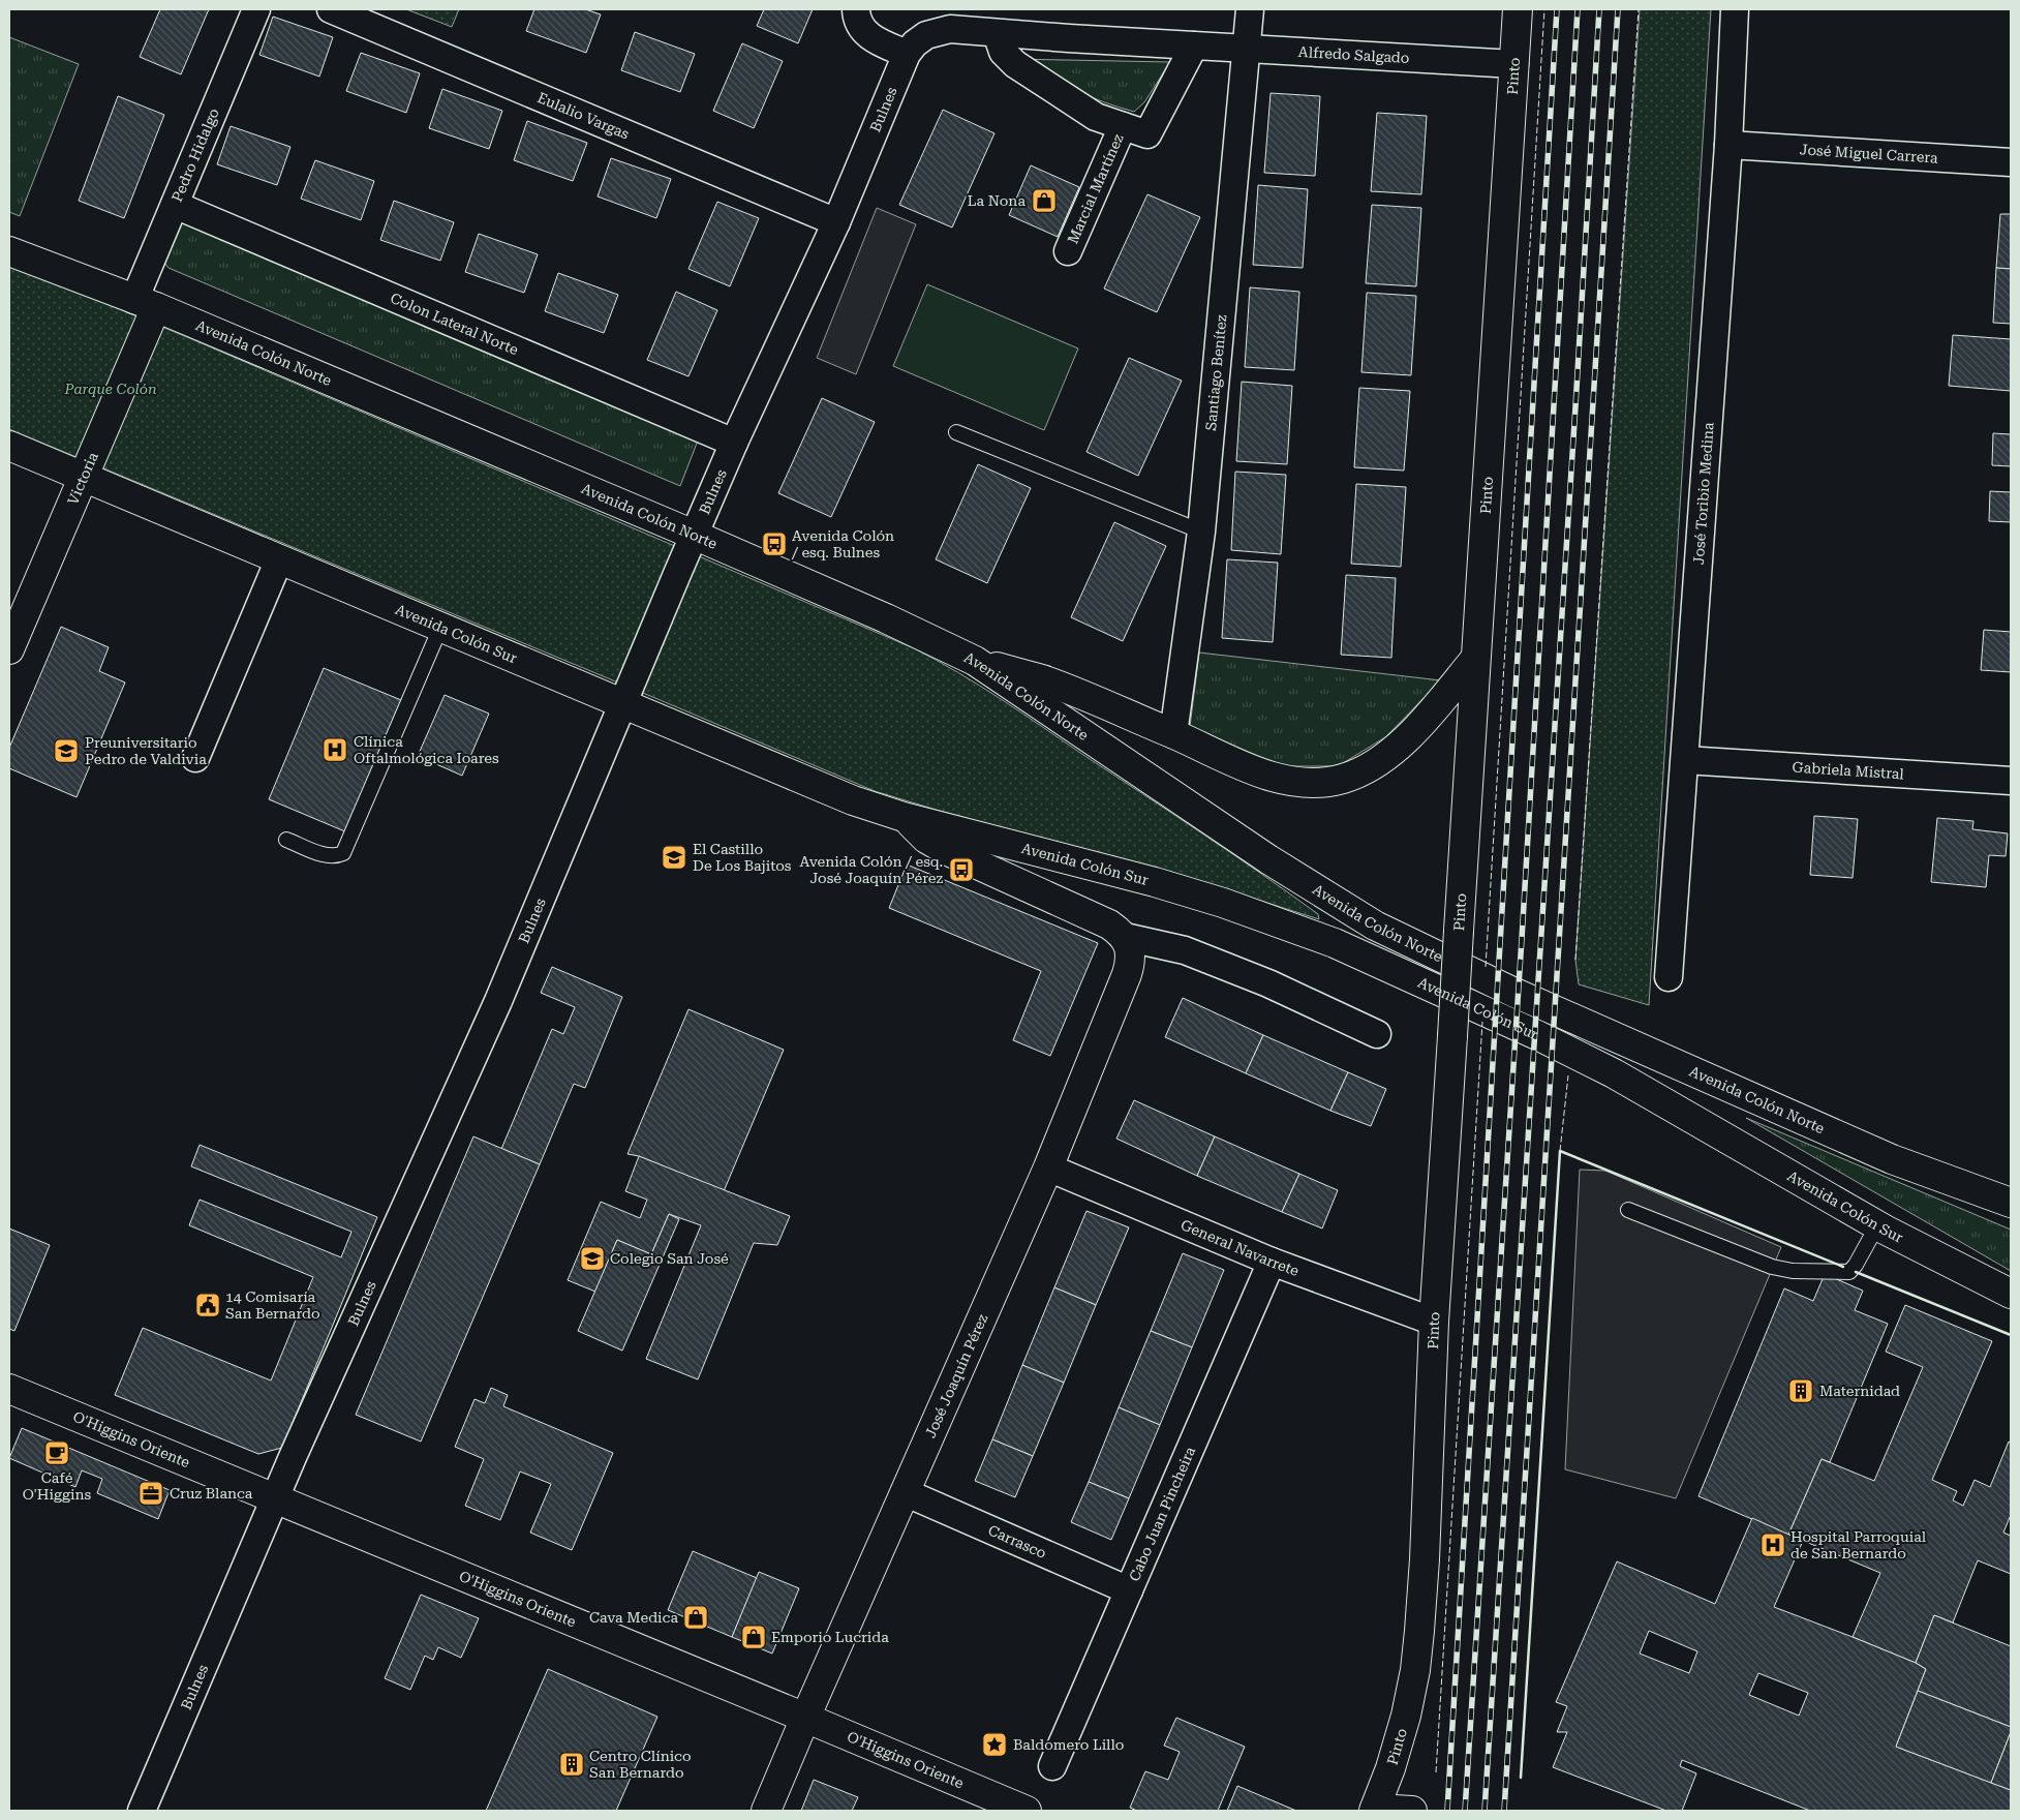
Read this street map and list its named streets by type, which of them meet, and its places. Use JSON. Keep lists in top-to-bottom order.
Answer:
{
  "streets": {
    "main road": [
      "Pinto",
      "Avenida Colón Norte",
      "Victoria",
      "Avenida Colón Sur",
      "José Joaquín Pérez",
      "O'Higgins Oriente"
    ],
    "street": [
      "Alfredo Salgado",
      "Bulnes",
      "Eulalio Vargas",
      "Pedro Hidalgo",
      "José Miguel Carrera",
      "Marcial Martínez",
      "Colon Lateral Norte",
      "Santiago Benítez",
      "José Toribio Medina",
      "Gabriela Mistral",
      "General Navarrete",
      "Cabo Juan Pincheira",
      "Carrasco"
    ]
  },
  "crossings": [
    ["Alfredo Salgado", "Pinto"],
    ["Alfredo Salgado", "Bulnes"],
    ["Alfredo Salgado", "Santiago Benítez"],
    ["Pinto", "General Navarrete"],
    ["Bulnes", "Eulalio Vargas"],
    ["Bulnes", "Colon Lateral Norte"],
    ["Bulnes", "Avenida Colón Norte"],
    ["Bulnes", "Avenida Colón Sur"],
    ["Bulnes", "O'Higgins Oriente"],
    ["Pedro Hidalgo", "Colon Lateral Norte"],
    ["Pedro Hidalgo", "Avenida Colón Norte"],
    ["Pedro Hidalgo", "Victoria"],
    ["José Miguel Carrera", "José Toribio Medina"],
    ["Avenida Colón Norte", "Victoria"],
    ["Victoria", "Avenida Colón Sur"],
    ["José Toribio Medina", "Gabriela Mistral"],
    ["Avenida Colón Sur", "José Joaquín Pérez"],
    ["General Navarrete", "José Joaquín Pérez"],
    ["General Navarrete", "Cabo Juan Pincheira"],
    ["José Joaquín Pérez", "O'Higgins Oriente"],
    ["José Joaquín Pérez", "Carrasco"],
    ["Cabo Juan Pincheira", "Carrasco"]
  ],
  "parks": ["Parque Colón"],
  "places": {
    "shop": ["La Nona", "Cava Medica", "Emporio Lucrida"],
    "bus stop": ["Avenida Colón / esq. Bulnes", "Avenida Colón / esq. José Joaquín Pérez"],
    "hospital": ["Clínica Oftalmológica Ioares", "Hospital Parroquial de San Bernardo"],
    "school or university": ["Preuniversitario Pedro de Valdivia", "El Castillo De Los Bajitos", "Colegio San José"],
    "public building": ["14 Comisaría San Bernardo"],
    "building": ["Maternidad", "Centro Clínico San Bernardo"],
    "cafe": ["Café O'Higgins"],
    "office": ["Cruz Blanca"],
    "place": ["Baldomero Lillo"]
  }
}
